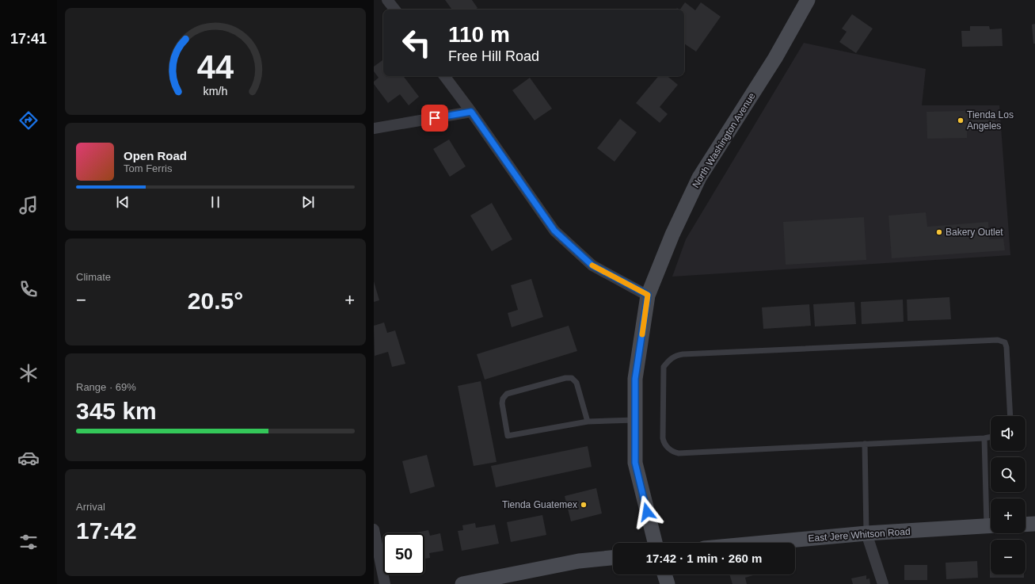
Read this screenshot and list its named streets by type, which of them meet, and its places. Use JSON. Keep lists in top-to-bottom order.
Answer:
{
  "streets": {
    "main road": ["North Washington Avenue", "East Jere Whitson Road"]
  },
  "places": ["Tienda Los Angeles", "Bakery Outlet", "Tienda Guatemex"],
  "page": {
    "tabs": "17:41",
    "turn": ["110 m", "Free Hill Road"],
    "song": ["Open Road", "Tom Ferris"],
    "tile": [
      "Climate",
      ["Range · 69%", "345 km"],
      ["Arrival", "17:42"]
    ],
    "heat": ["−", "20.5°", "+"],
    "map_buttons": ["+", "−"],
    "limit": "50",
    "trip": "17:42 · 1 min · 260 m",
    "gauge": ["44", "km/h"]
  }
}
